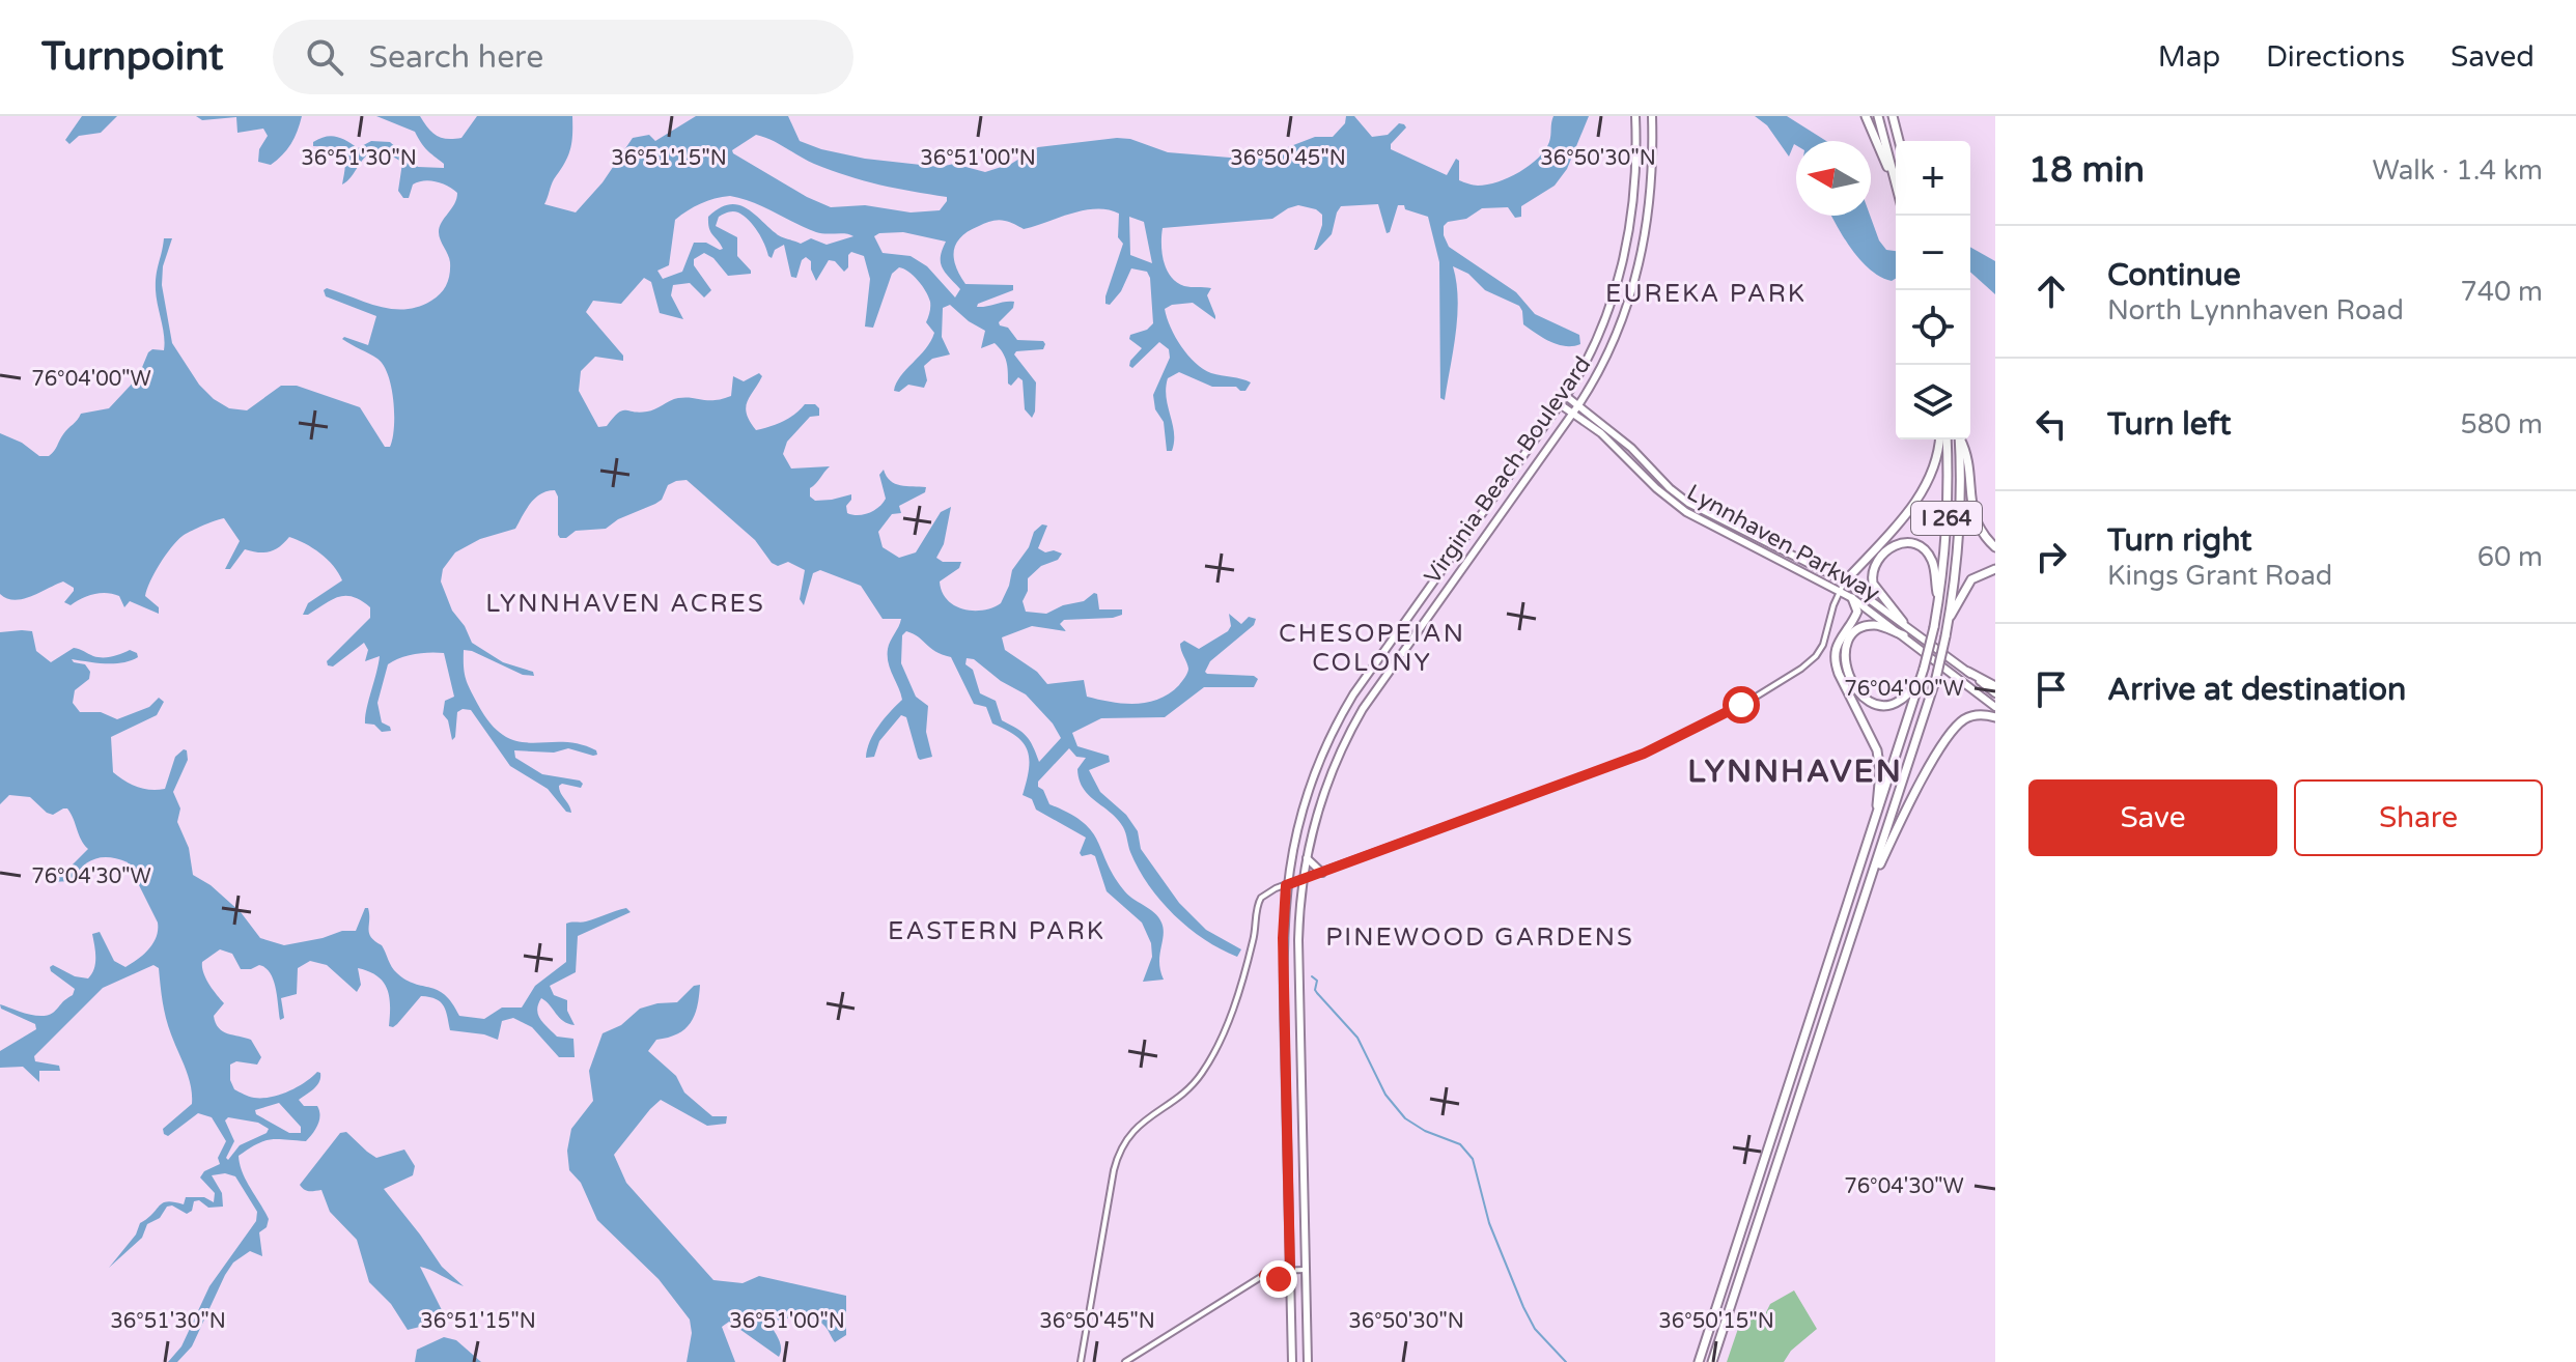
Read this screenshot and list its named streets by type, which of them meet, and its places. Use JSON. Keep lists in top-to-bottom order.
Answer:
{
  "streets": {
    "highway": ["I 264"],
    "main road": ["Virginia Beach Boulevard", "Lynnhaven Parkway"]
  },
  "crossings": [
    ["Virginia Beach Boulevard", "Lynnhaven Parkway"]
  ],
  "districts": [
    "EUREKA PARK",
    "LYNNHAVEN ACRES",
    "CHESOPEIAN COLONY",
    "LYNNHAVEN",
    "EASTERN PARK",
    "PINEWOOD GARDENS"
  ],
  "north": "left",
  "page": {
    "header": "Turnpoint",
    "search": "Search here",
    "nav": ["Map", "Directions", "Saved"],
    "heading": ["18 min", "Walk · 1.4 km"],
    "map_buttons": ["+", "−"],
    "list": [
      ["Continue", "North Lynnhaven Road", "740 m"],
      ["Turn left", "580 m"],
      ["Turn right", "Kings Grant Road", "60 m"],
      "Arrive at destination"
    ],
    "buttons": ["Save", "Share"]
  },
  "coordinates": [
    "36°51'30\"N",
    "36°51'15\"N",
    "36°51'00\"N",
    "36°50'45\"N",
    "36°50'30\"N",
    "76°04'00\"W",
    "76°04'30\"W",
    "36°50'15\"N"
  ]
}
